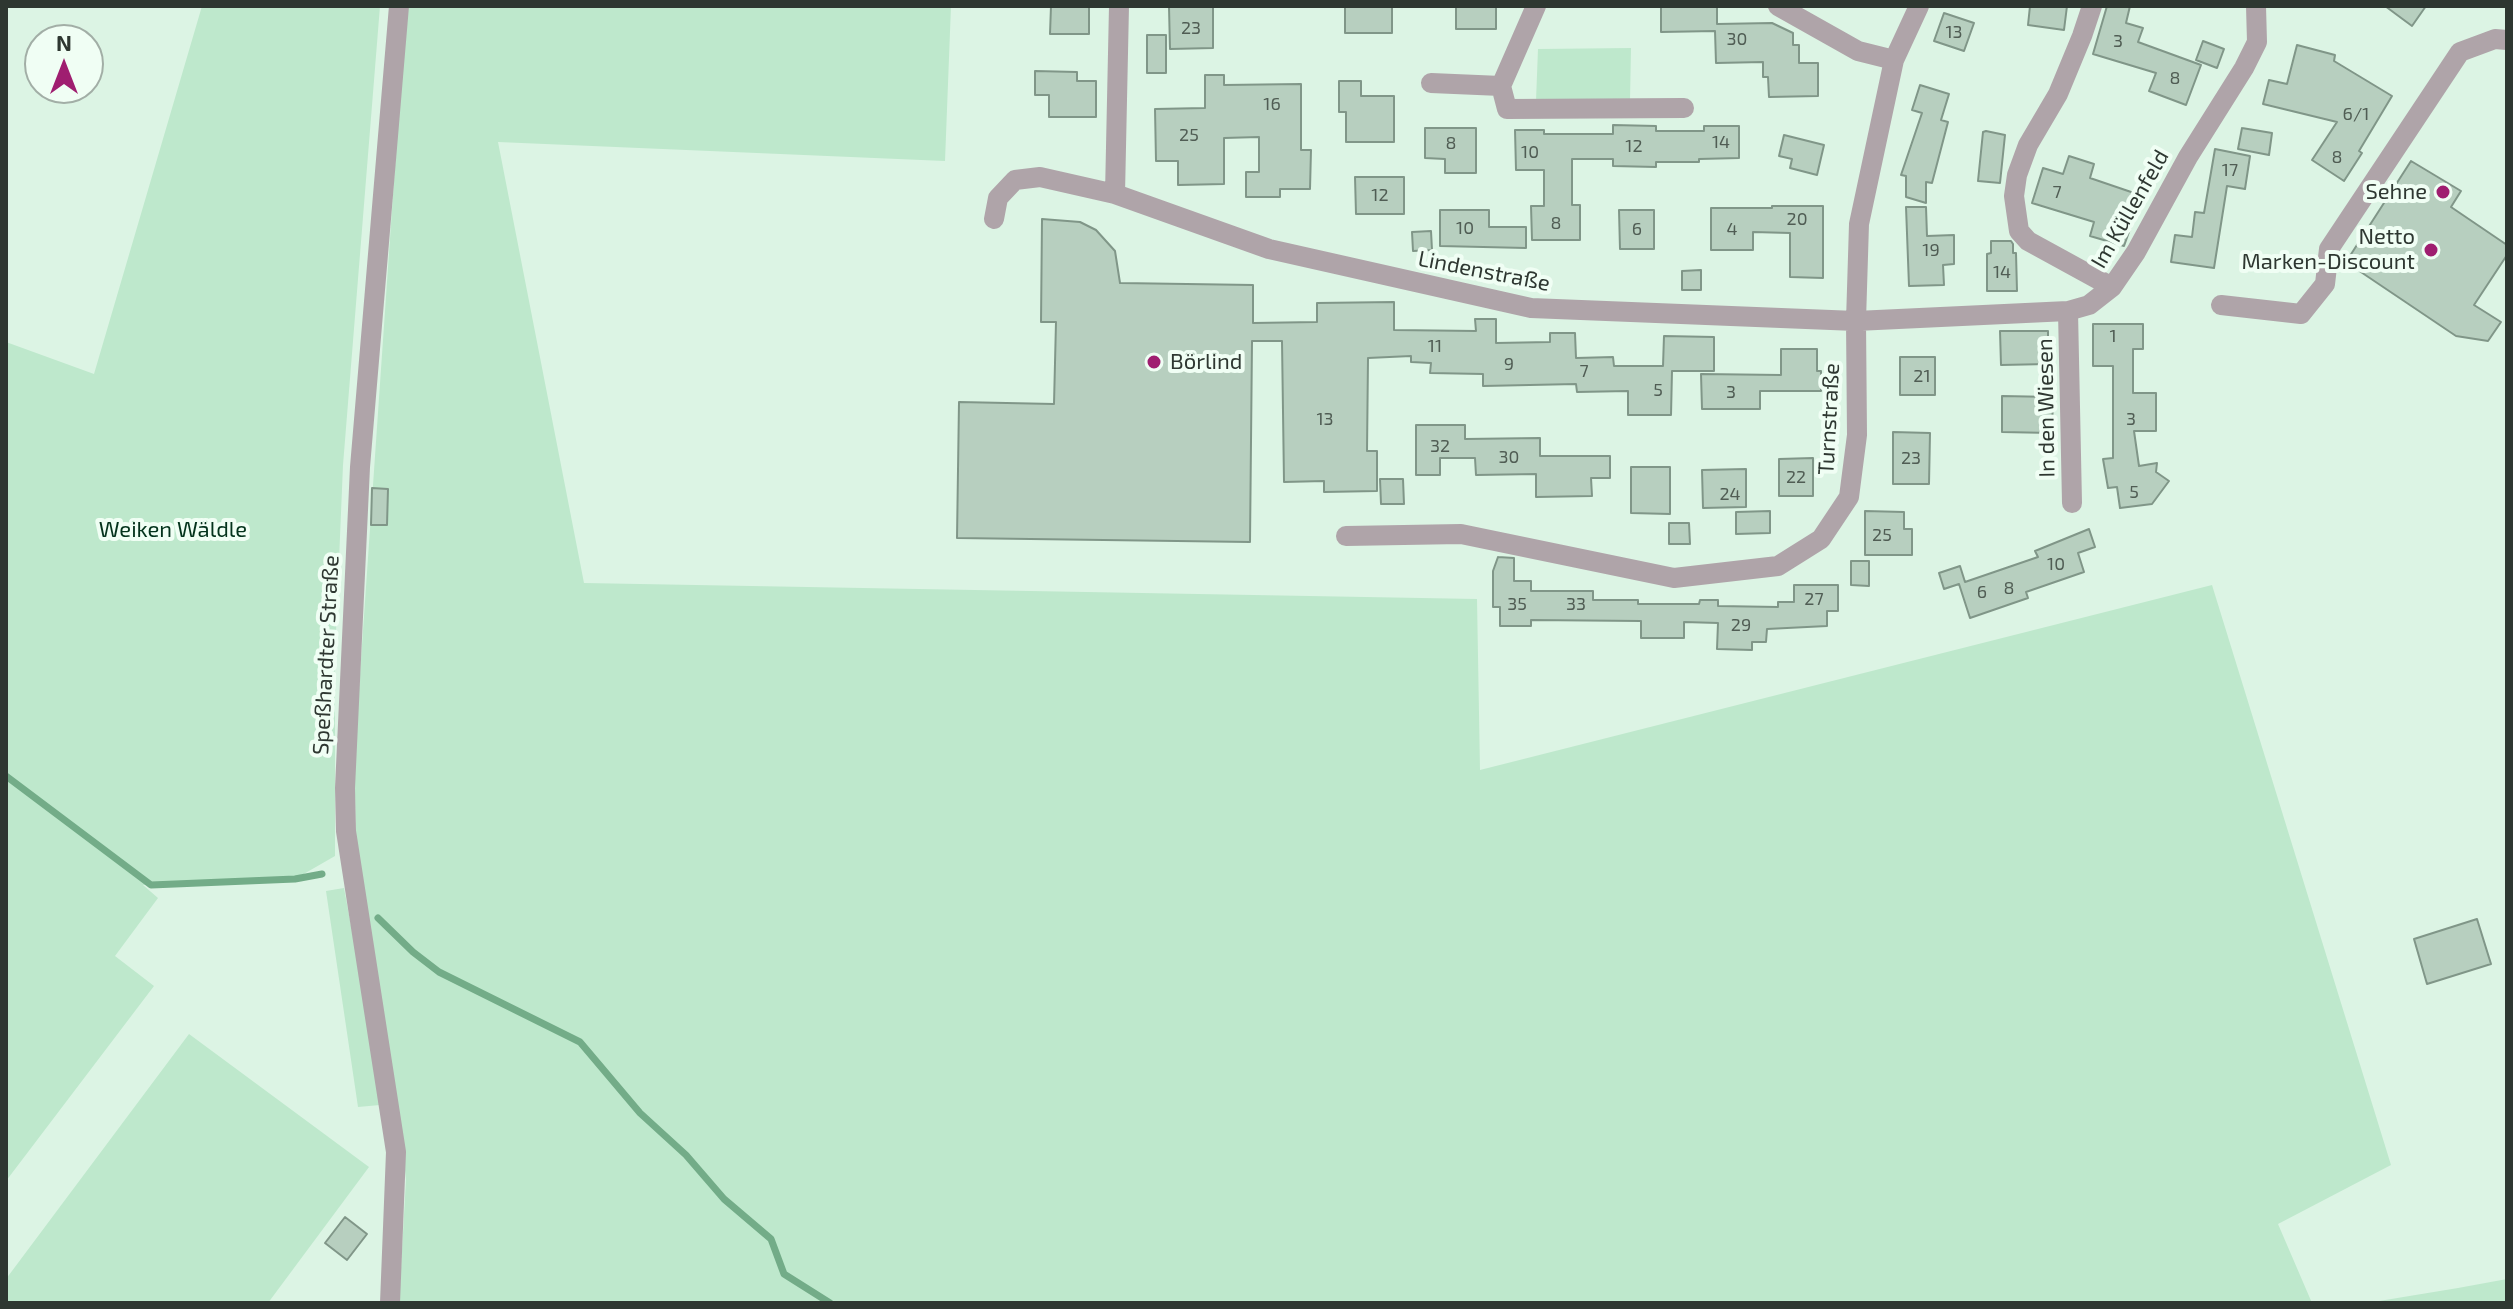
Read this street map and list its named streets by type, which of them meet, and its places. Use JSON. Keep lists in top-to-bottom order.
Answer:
{
  "streets": {
    "street": [
      "Im Küllenfeld",
      "Lindenstraße",
      "In den Wiesen",
      "Turnstraße",
      "Speßhardter Straße"
    ]
  },
  "crossings": [
    ["Im Küllenfeld", "Lindenstraße"],
    ["Im Küllenfeld", "In den Wiesen"],
    ["Im Küllenfeld", "Turnstraße"],
    ["Lindenstraße", "Turnstraße"]
  ],
  "parks": ["Weiken Wäldle"],
  "places": ["Sehne", "Netto Marken-Discount", "Börlind"],
  "house_numbers": [
    "23",
    "13",
    "30",
    "3",
    "8",
    "16",
    "6/1",
    "25",
    "14",
    "8",
    "12",
    "10",
    "8",
    "17",
    "7",
    "12",
    "20",
    "8",
    "10",
    "6",
    "4",
    "19",
    "14",
    "1",
    "11",
    "9",
    "7",
    "21",
    "5",
    "3",
    "13",
    "3",
    "32",
    "30",
    "23",
    "22",
    "5",
    "24",
    "25",
    "10",
    "8",
    "6",
    "27",
    "35",
    "33",
    "29"
  ],
  "north": "top"
}
